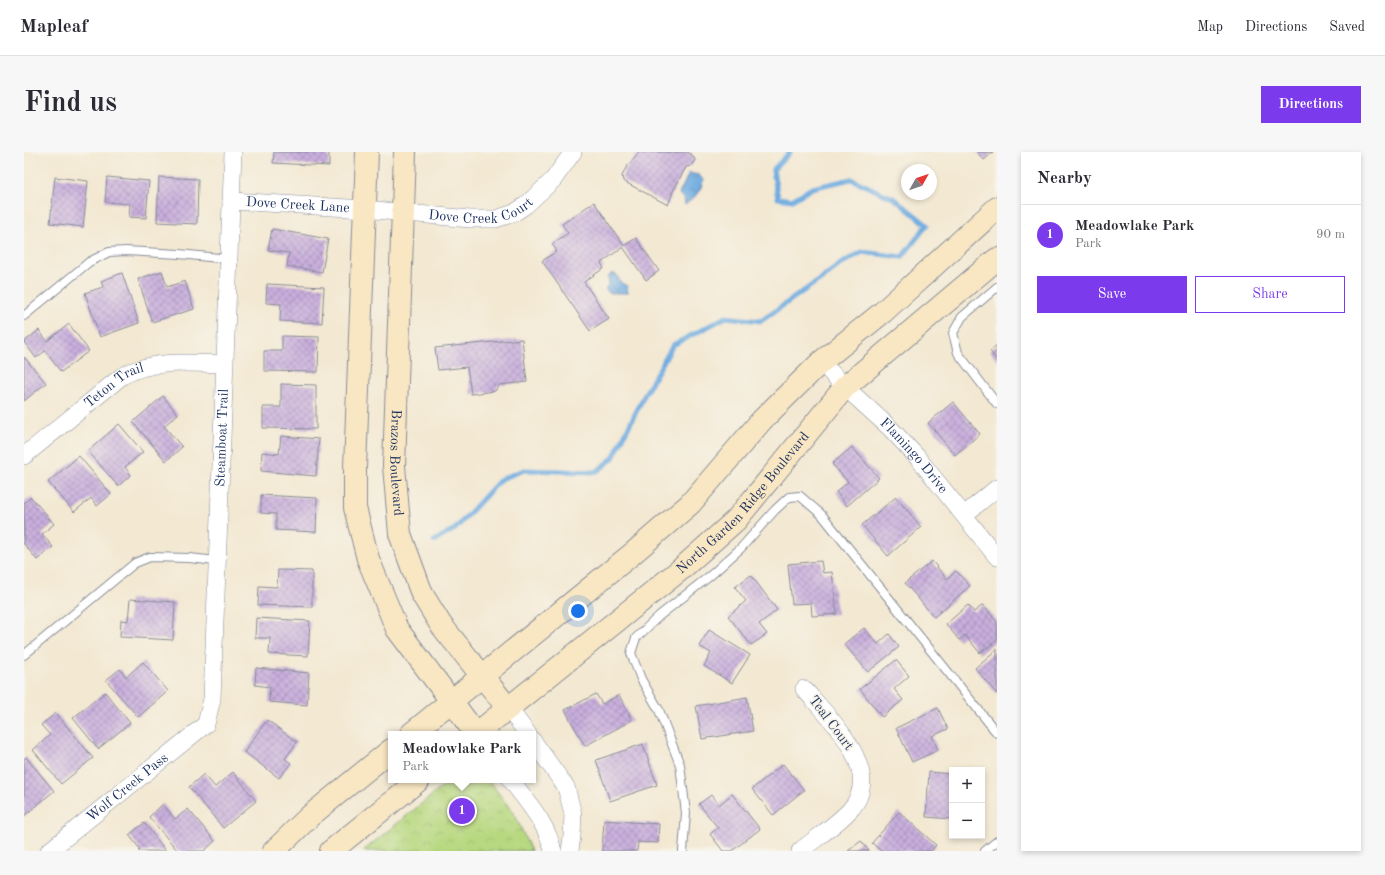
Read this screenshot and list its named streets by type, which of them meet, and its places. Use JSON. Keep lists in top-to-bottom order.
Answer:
{
  "streets": {
    "main road": ["Brazos Boulevard", "North Garden Ridge Boulevard"],
    "street": [
      "Dove Creek Lane",
      "Dove Creek Court",
      "Teton Trail",
      "Steamboat Trail",
      "Flamingo Drive",
      "Teal Court",
      "Wolf Creek Pass"
    ]
  },
  "crossings": [
    ["Dove Creek Lane", "Dove Creek Court"],
    ["Dove Creek Lane", "Steamboat Trail"],
    ["Dove Creek Court", "Brazos Boulevard"],
    ["Teton Trail", "Steamboat Trail"],
    ["Steamboat Trail", "Wolf Creek Pass"],
    ["Flamingo Drive", "North Garden Ridge Boulevard"],
    ["Brazos Boulevard", "North Garden Ridge Boulevard"]
  ],
  "north": "top right",
  "page": {
    "header": "Mapleaf",
    "nav": ["Map", "Directions", "Saved"],
    "buttons": [
      "Directions",
      ["Save", "Share"]
    ],
    "title": "Find us",
    "heading": "Nearby",
    "list": [
      {
        "mark": "1",
        "name": "Meadowlake Park",
        "note": "Park",
        "value": "90 m"
      }
    ],
    "popup": ["Meadowlake Park", "Park"],
    "map_buttons": ["+", "−"],
    "pins": "1"
  }
}
